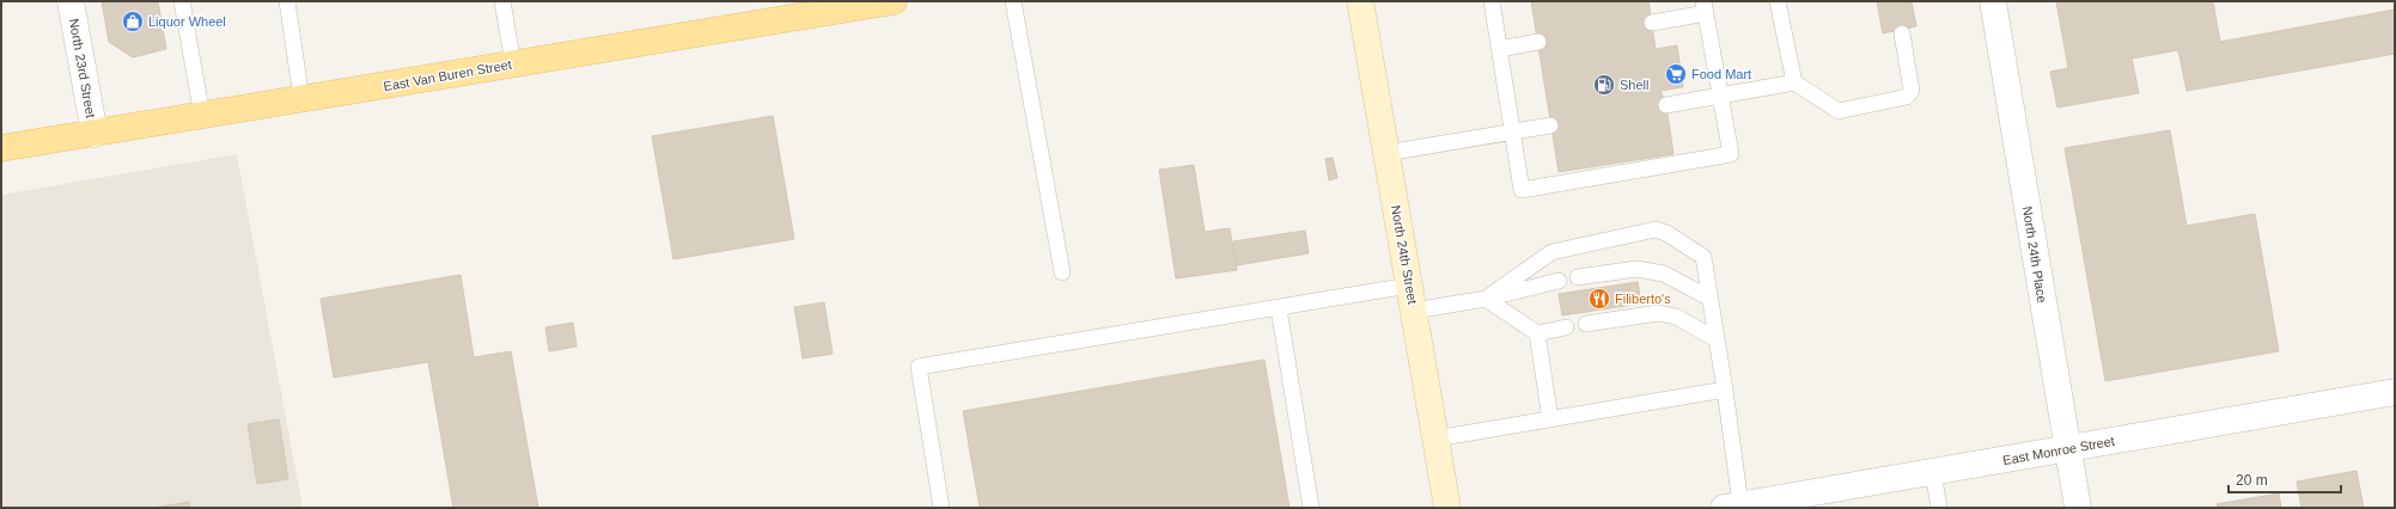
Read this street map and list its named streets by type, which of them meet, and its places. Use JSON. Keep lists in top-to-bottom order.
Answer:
{
  "streets": {
    "main road": ["East Van Buren Street", "North 24th Street"],
    "street": ["North 23rd Street", "North 24th Place", "East Monroe Street"]
  },
  "crossings": [
    ["North 23rd Street", "East Van Buren Street"],
    ["North 24th Place", "East Monroe Street"]
  ],
  "places": {
    "shop": ["Liquor Wheel"],
    "supermarket": ["Food Mart"],
    "fuel station": ["Shell"],
    "restaurant": ["Filiberto's"]
  },
  "scale_bar": "20 m"
}
